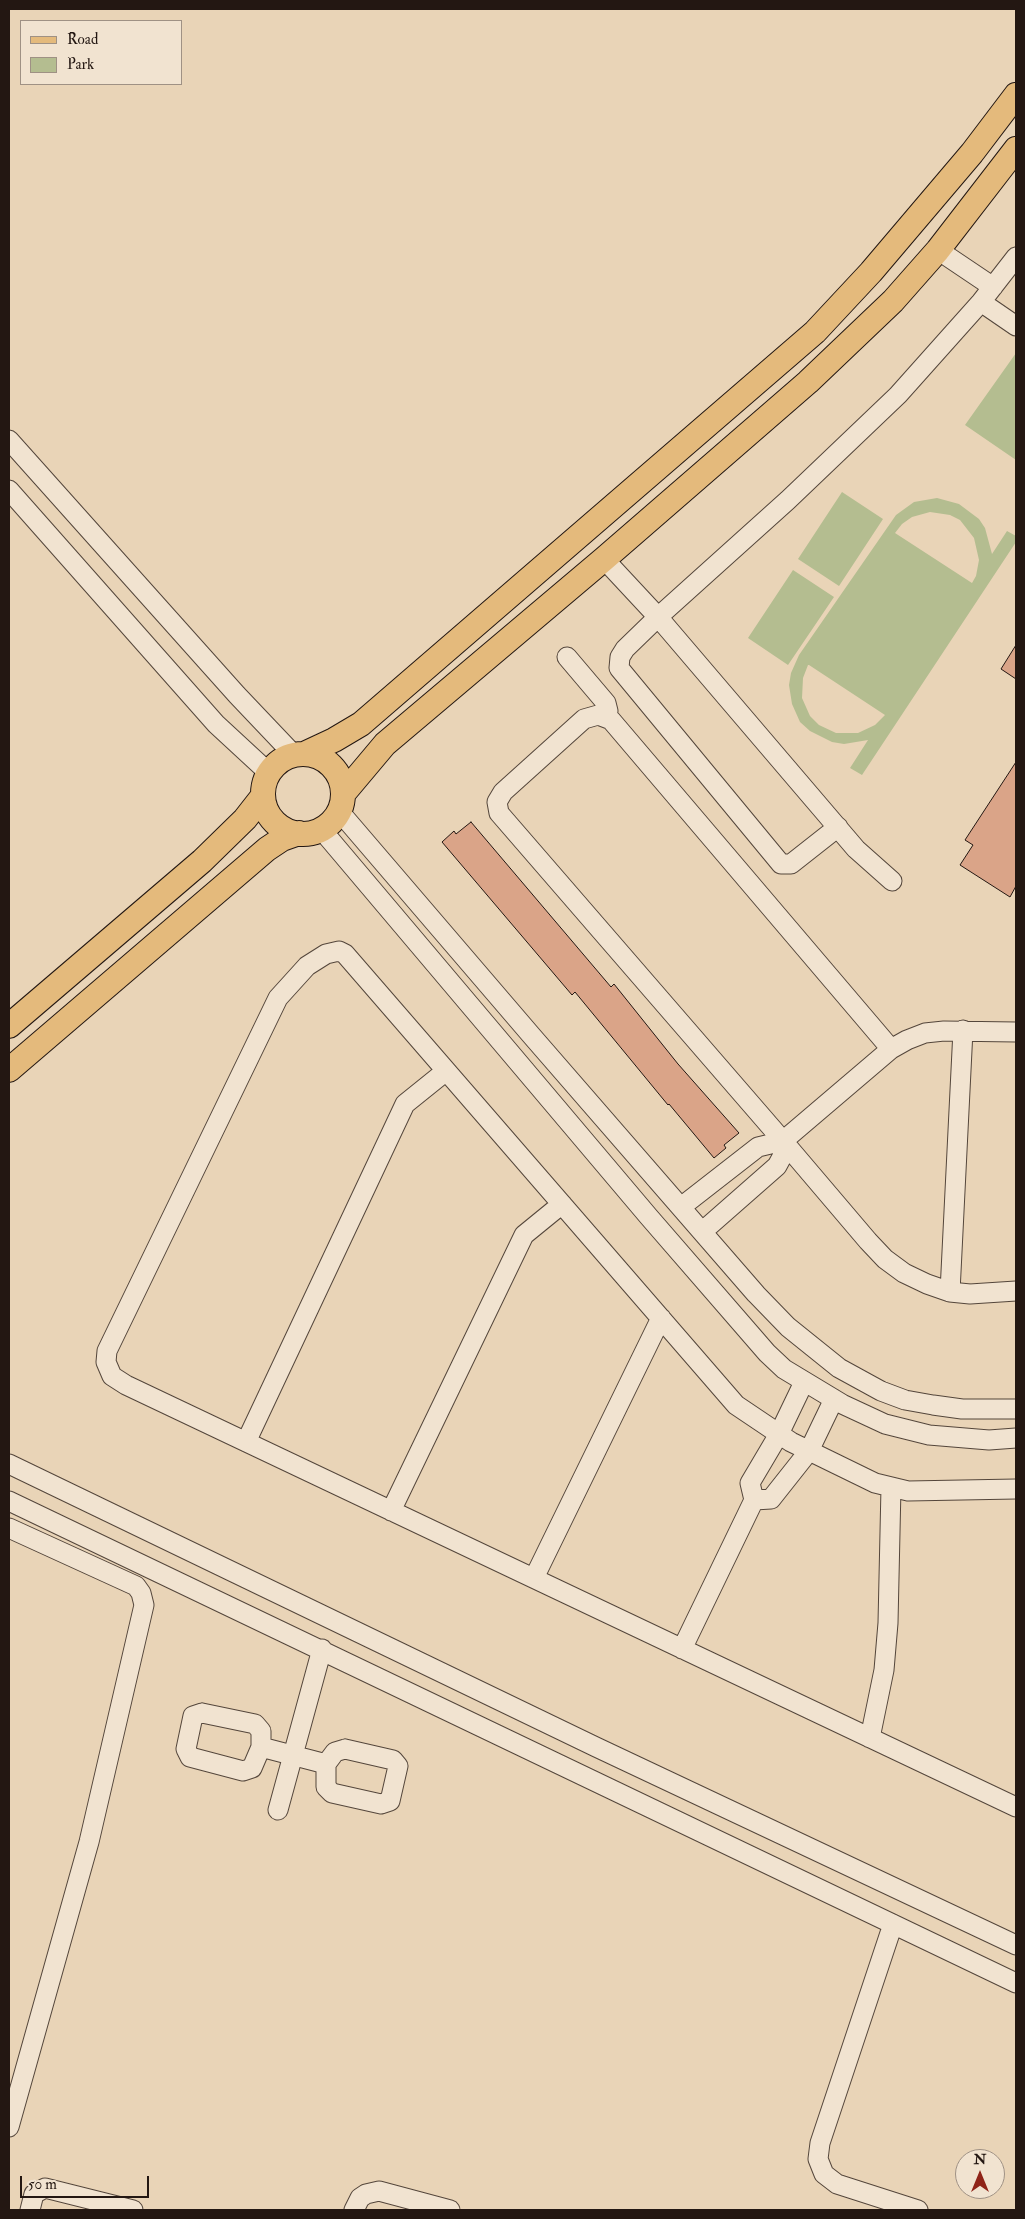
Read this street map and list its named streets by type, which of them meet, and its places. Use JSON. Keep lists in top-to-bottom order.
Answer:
{
  "legend": ["Road", "Park"],
  "scale_bar": "50 m",
  "north": "top"
}
